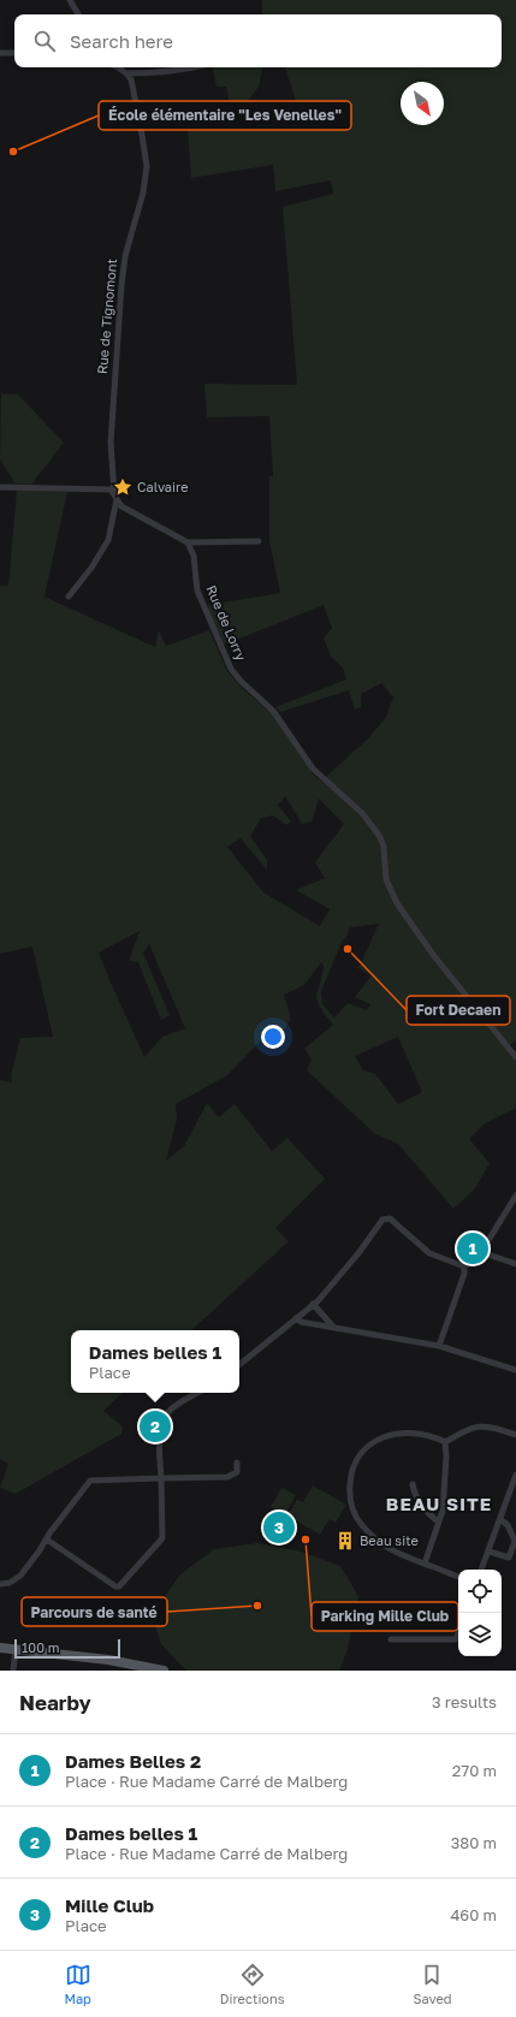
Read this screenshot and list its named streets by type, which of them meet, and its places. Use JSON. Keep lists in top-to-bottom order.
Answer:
{
  "streets": {
    "street": ["Rue de Tignomont", "Rue de Lorry"]
  },
  "districts": ["BEAU SITE"],
  "places": {
    "other": [
      "École élémentaire \"Les Venelles\"",
      "Fort Decaen",
      "Parking Mille Club",
      "Parcours de santé"
    ],
    "place": ["Calvaire"],
    "building": ["Beau site"]
  },
  "scale_bar": "100 m",
  "north": "bottom right",
  "page": {
    "search": "Search here",
    "pins": ["1", "2", "3"],
    "popup": ["Dames belles 1", "Place"],
    "scale": "100 m",
    "heading": ["Nearby", "3 results"],
    "list": [
      {
        "mark": "1",
        "name": "Dames Belles 2",
        "note": "Place · Rue Madame Carré de Malberg",
        "value": "270 m"
      },
      {
        "mark": "2",
        "name": "Dames belles 1",
        "note": "Place · Rue Madame Carré de Malberg",
        "value": "380 m"
      },
      {
        "mark": "3",
        "name": "Mille Club",
        "note": "Place",
        "value": "460 m"
      }
    ],
    "nav": ["Map", "Directions", "Saved"]
  }
}
